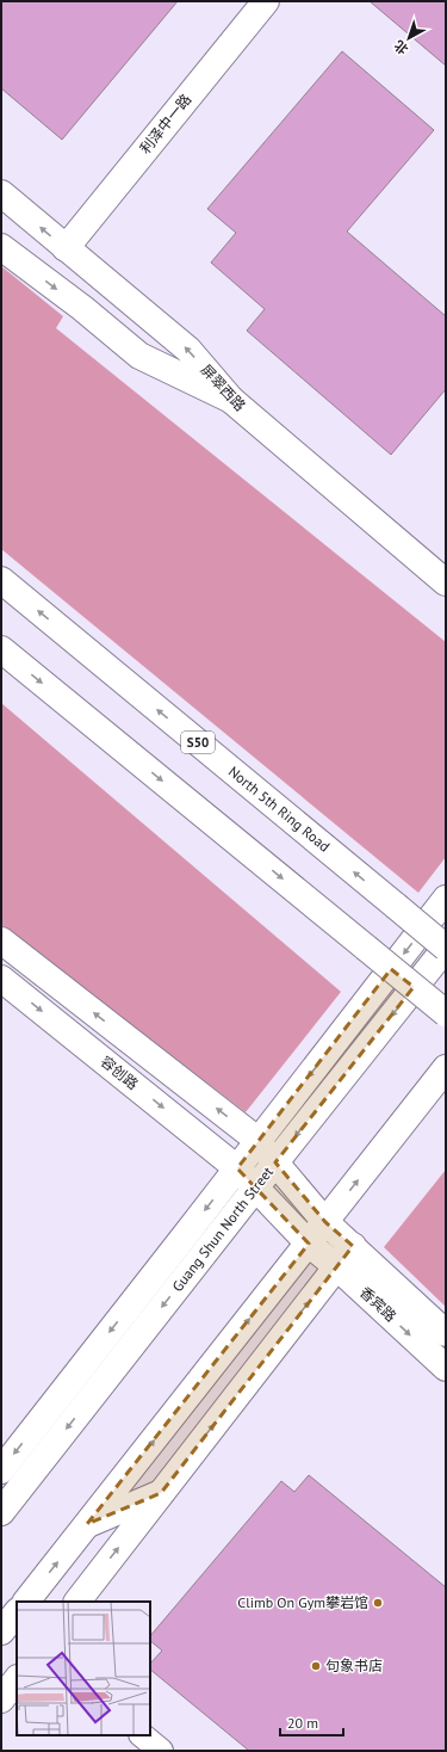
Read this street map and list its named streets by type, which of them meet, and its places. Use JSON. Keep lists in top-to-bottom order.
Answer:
{
  "streets": {
    "main road": [
      "利泽中一路",
      "屏翠西路",
      "S50",
      "North 5th Ring Road",
      "容创路",
      "Guang Shun North Street",
      "香宾路"
    ]
  },
  "crossings": [
    ["利泽中一路", "屏翠西路"],
    ["North 5th Ring Road", "Guang Shun North Street"],
    ["容创路", "Guang Shun North Street"],
    ["容创路", "香宾路"],
    ["Guang Shun North Street", "香宾路"]
  ],
  "one_way": ["容创路"],
  "places": ["Climb On Gym攀岩馆", "句象书店"],
  "scale_bar": "20 m",
  "north": "bottom left"
}
